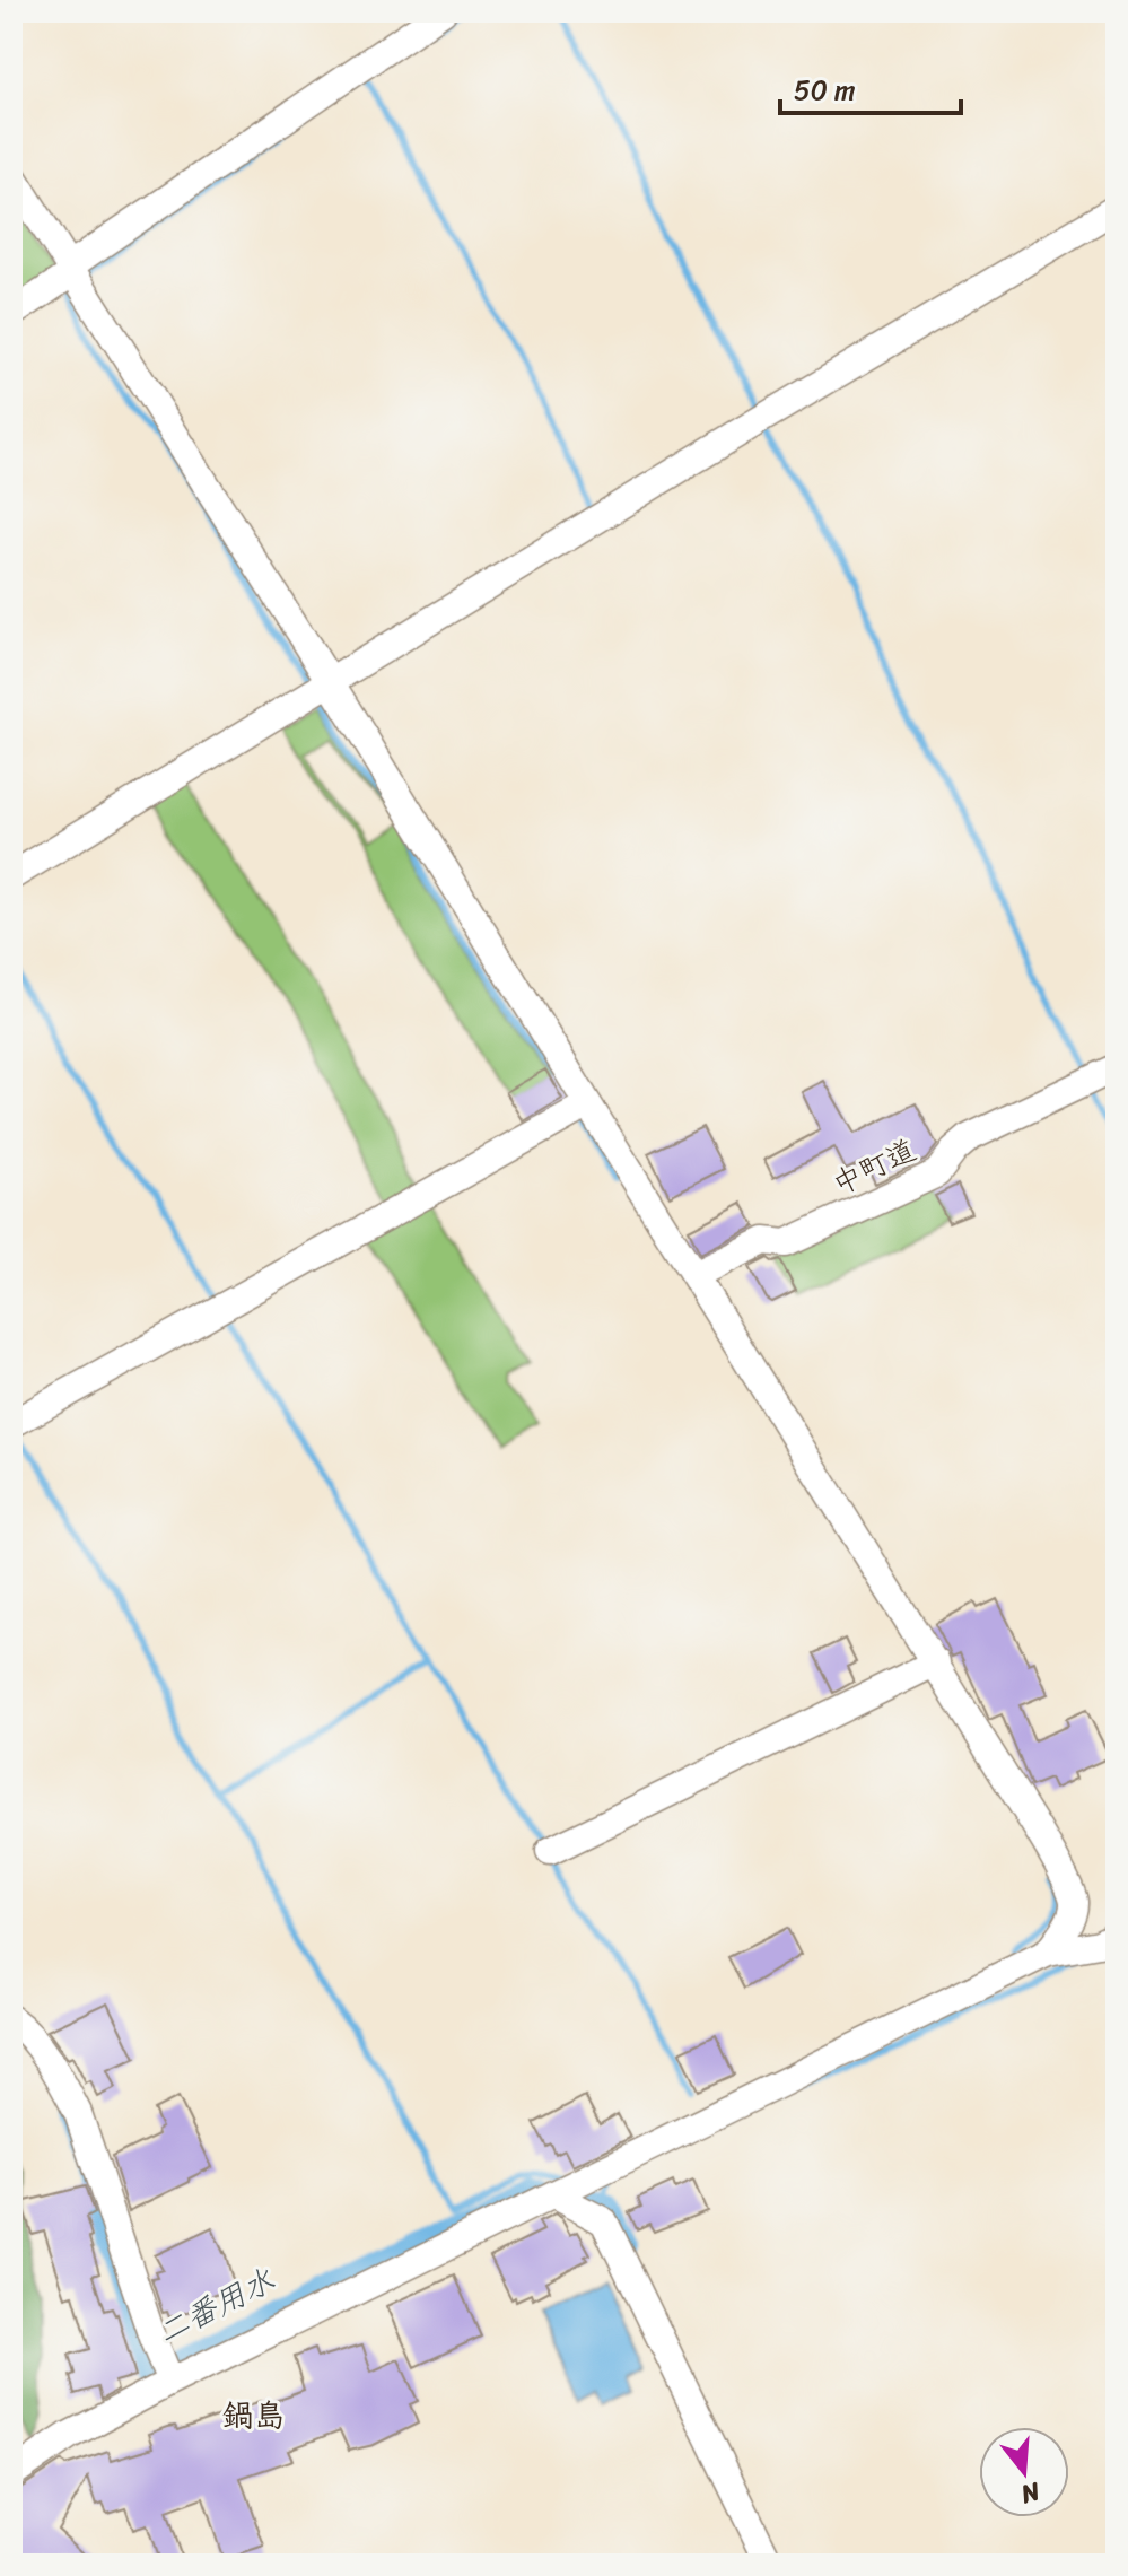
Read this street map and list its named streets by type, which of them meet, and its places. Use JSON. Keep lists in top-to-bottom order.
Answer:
{
  "streets": {
    "street": ["中町道"]
  },
  "districts": ["鍋島"],
  "water": ["二番用水"],
  "scale_bar": "50 m",
  "north": "bottom"
}
